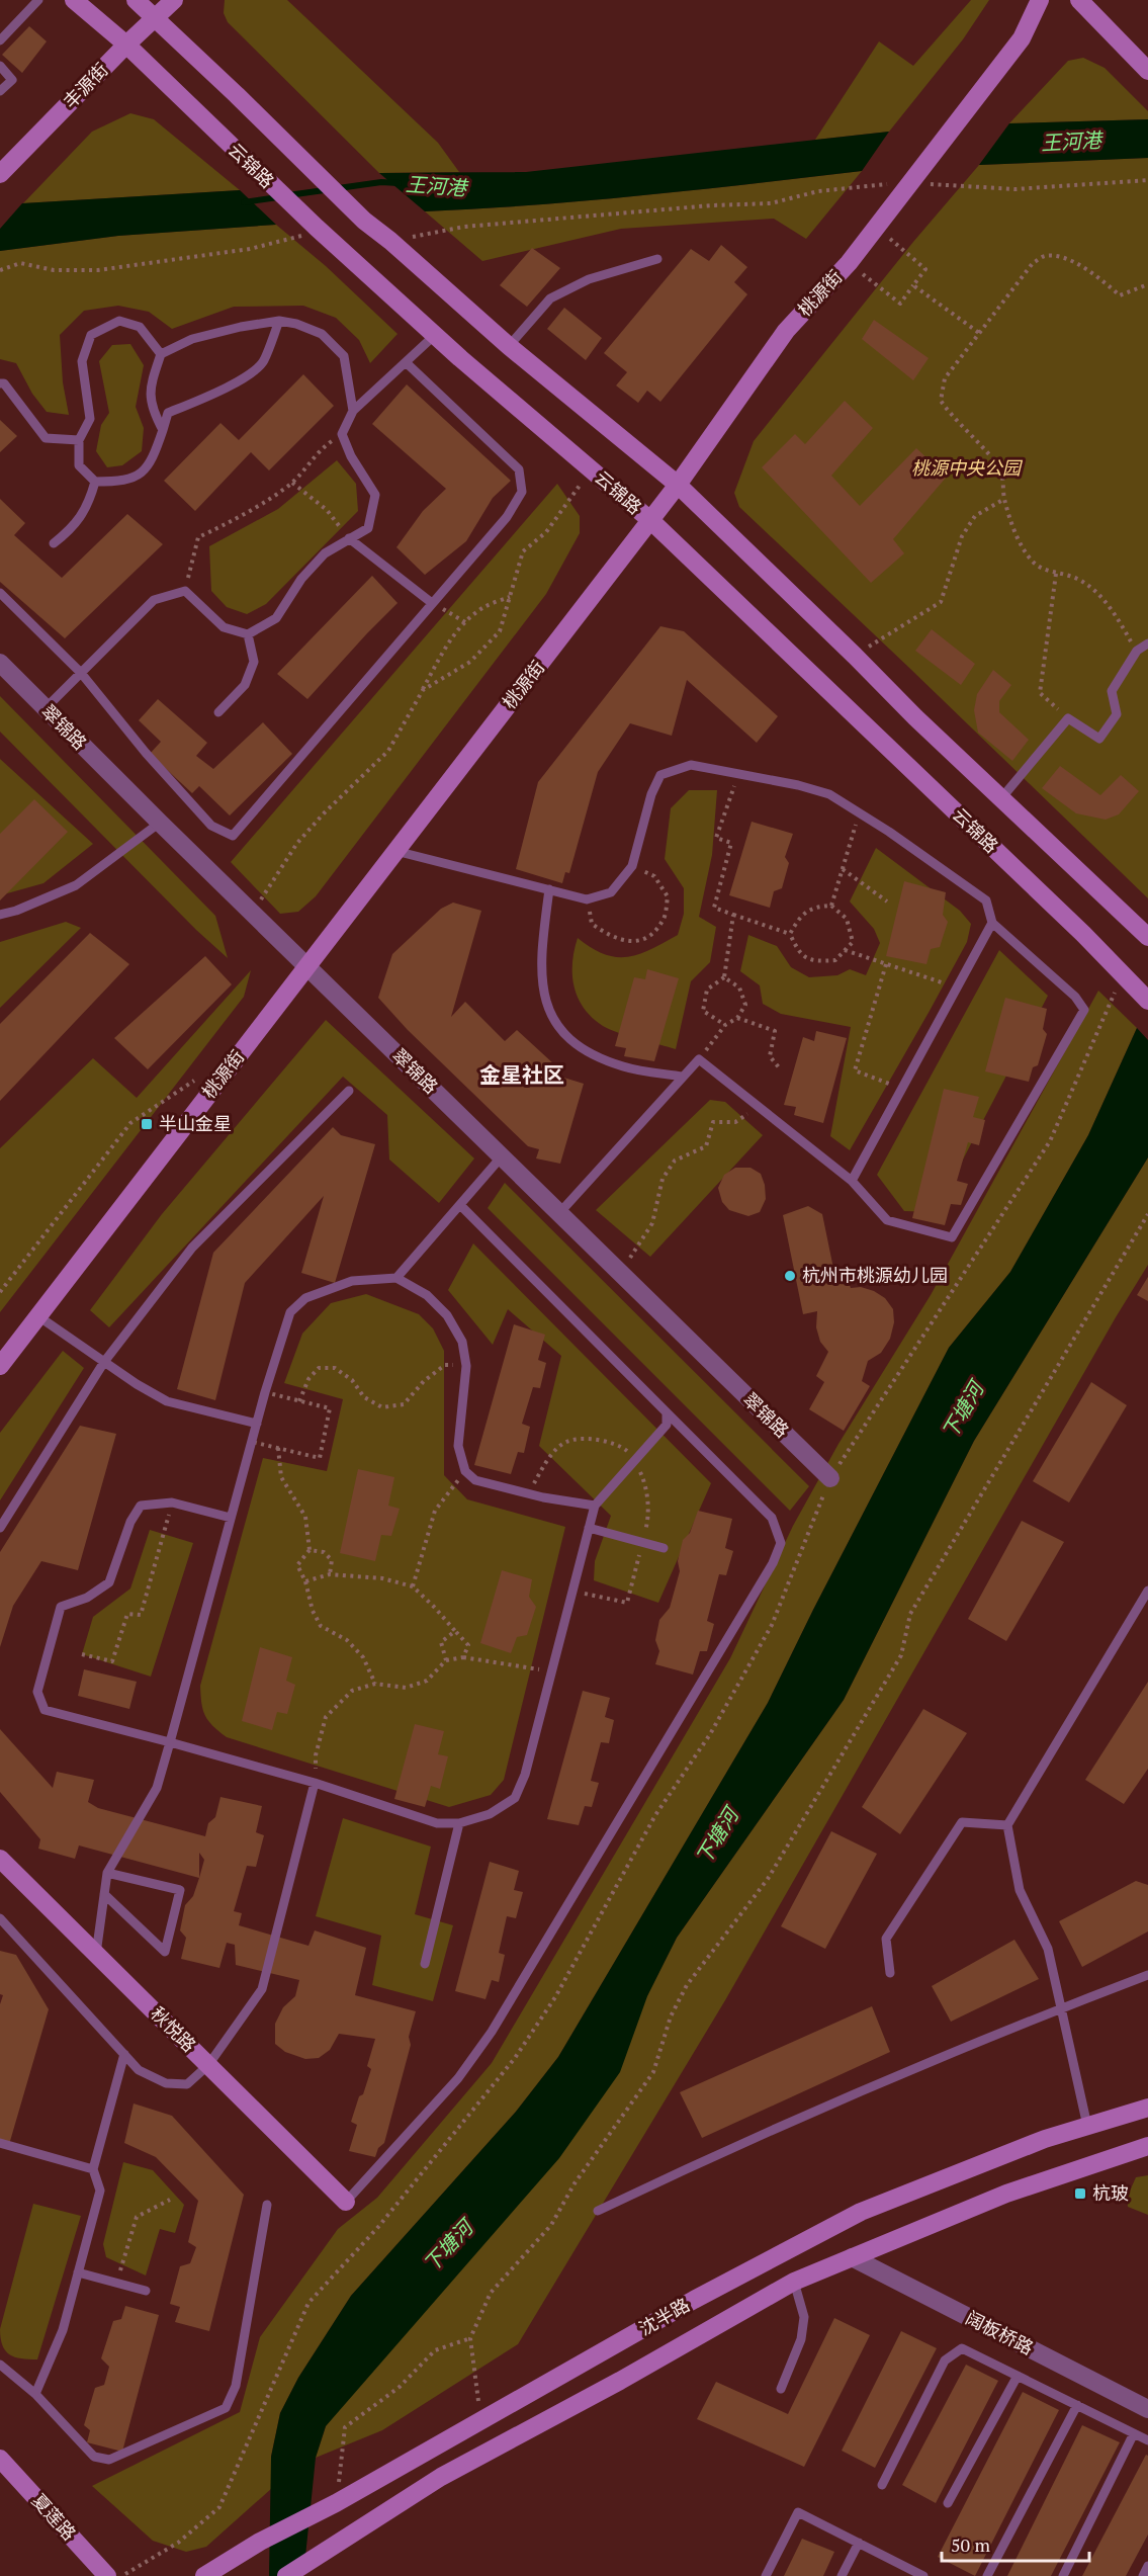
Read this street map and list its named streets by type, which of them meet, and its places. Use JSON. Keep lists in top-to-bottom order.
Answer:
{
  "streets": {
    "main road": [
      "丰源街",
      "云锦路",
      "桃源街",
      "秋悦路",
      "沈半路",
      "夏莲路"
    ],
    "street": ["翠锦路", "阔板桥路"]
  },
  "crossings": [
    ["丰源街", "云锦路"],
    ["云锦路", "桃源街"],
    ["桃源街", "翠锦路"],
    ["沈半路", "阔板桥路"]
  ],
  "districts": ["金星社区"],
  "water": ["王河港", "下塘河"],
  "parks": ["桃源中央公园"],
  "places": {
    "transit": ["半山金星", "杭玻"],
    "other": ["杭州市桃源幼儿园"]
  },
  "scale_bar": "50 m"
}
